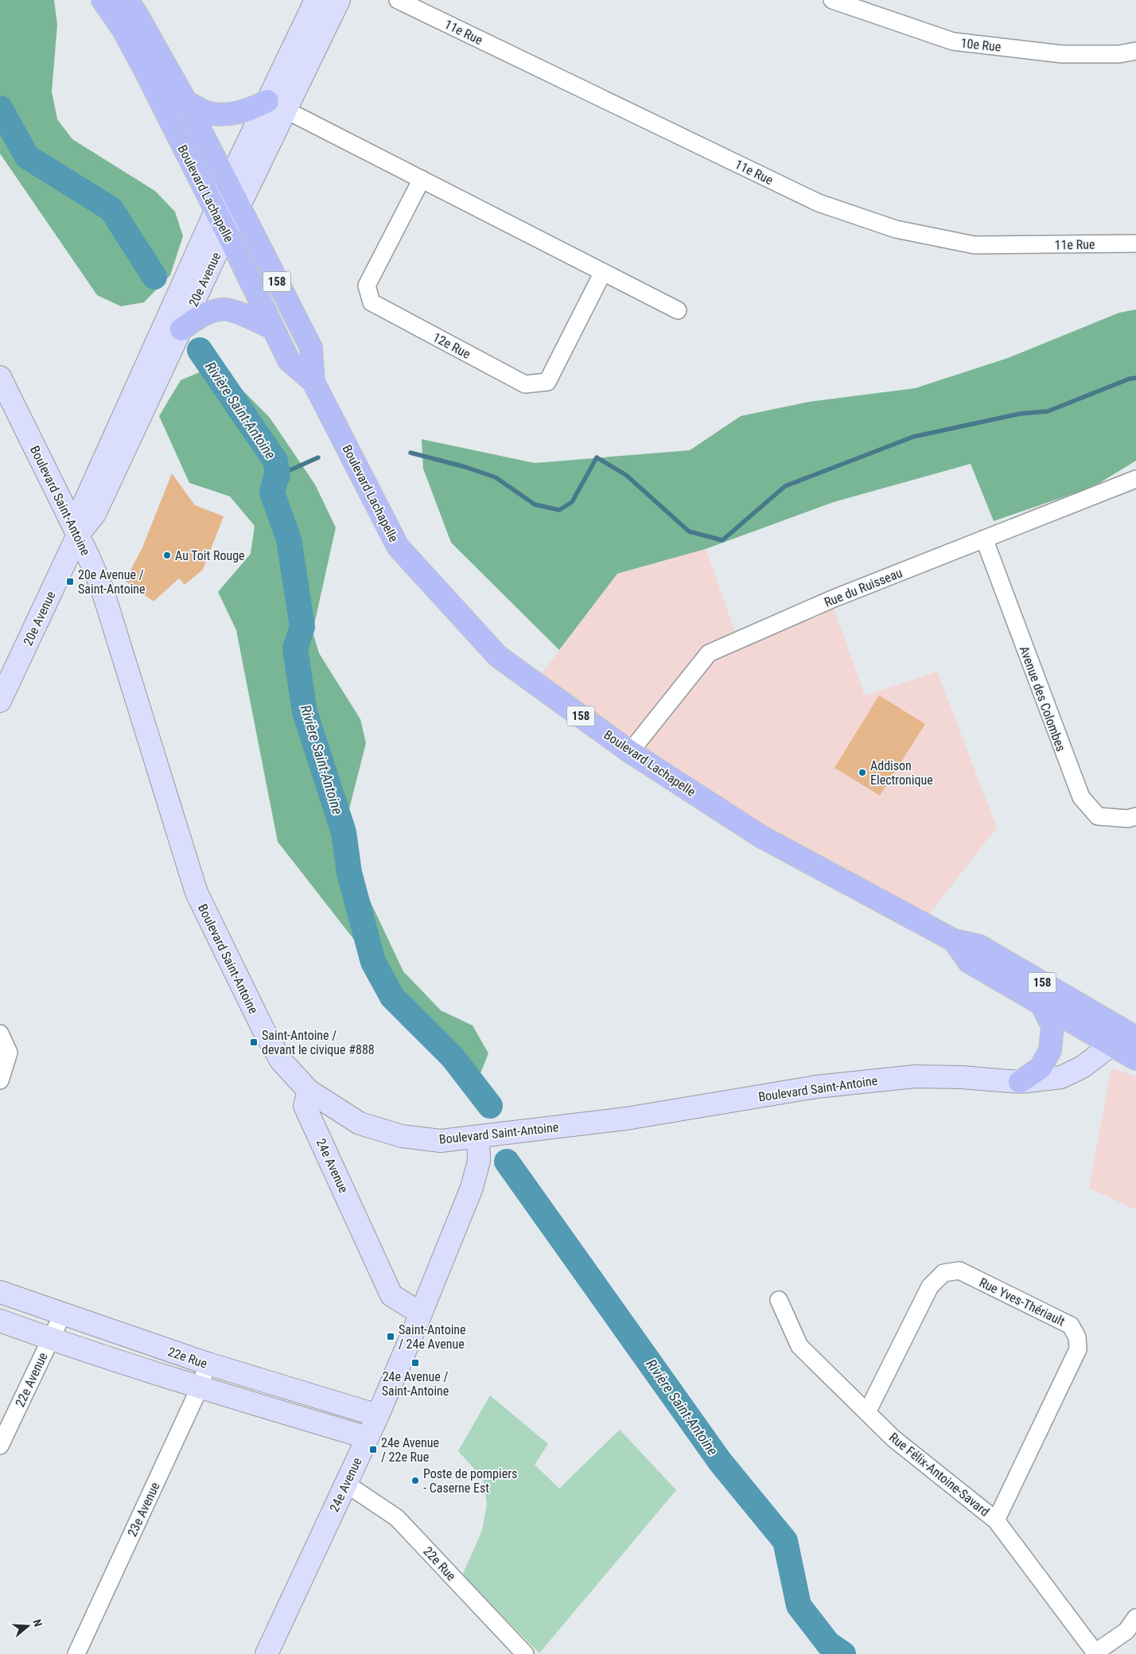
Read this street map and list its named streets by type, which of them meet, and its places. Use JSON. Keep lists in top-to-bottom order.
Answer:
{
  "streets": {
    "main road": ["Boulevard Lachapelle", "158"],
    "street": [
      "11e Rue",
      "10e Rue",
      "20e Avenue",
      "12e Rue",
      "Boulevard Saint-Antoine",
      "Rue du Ruisseau",
      "Avenue des Colombes",
      "24e Avenue",
      "Rue Yves-Thériault",
      "22e Rue",
      "22e Avenue",
      "Rue Félix-Antoine-Savard",
      "23e Avenue"
    ]
  },
  "crossings": [
    ["Boulevard Lachapelle", "20e Avenue"],
    ["Boulevard Lachapelle", "Boulevard Saint-Antoine"],
    ["Boulevard Lachapelle", "Rue du Ruisseau"],
    ["20e Avenue", "Boulevard Saint-Antoine"],
    ["Boulevard Saint-Antoine", "24e Avenue"],
    ["Rue du Ruisseau", "Avenue des Colombes"],
    ["24e Avenue", "22e Rue"],
    ["Rue Yves-Thériault", "Rue Félix-Antoine-Savard"],
    ["22e Rue", "22e Avenue"],
    ["22e Rue", "23e Avenue"]
  ],
  "water": ["Rivière Saint-Antoine"],
  "places": {
    "other": ["Au Toit Rouge", "Addison Electronique", "Poste de pompiers - Caserne Est"],
    "transit": [
      "20e Avenue / Saint-Antoine",
      "Saint-Antoine / devant le civique #888",
      "Saint-Antoine / 24e Avenue",
      "24e Avenue / Saint-Antoine",
      "24e Avenue / 22e Rue"
    ]
  },
  "north": "right"
}
